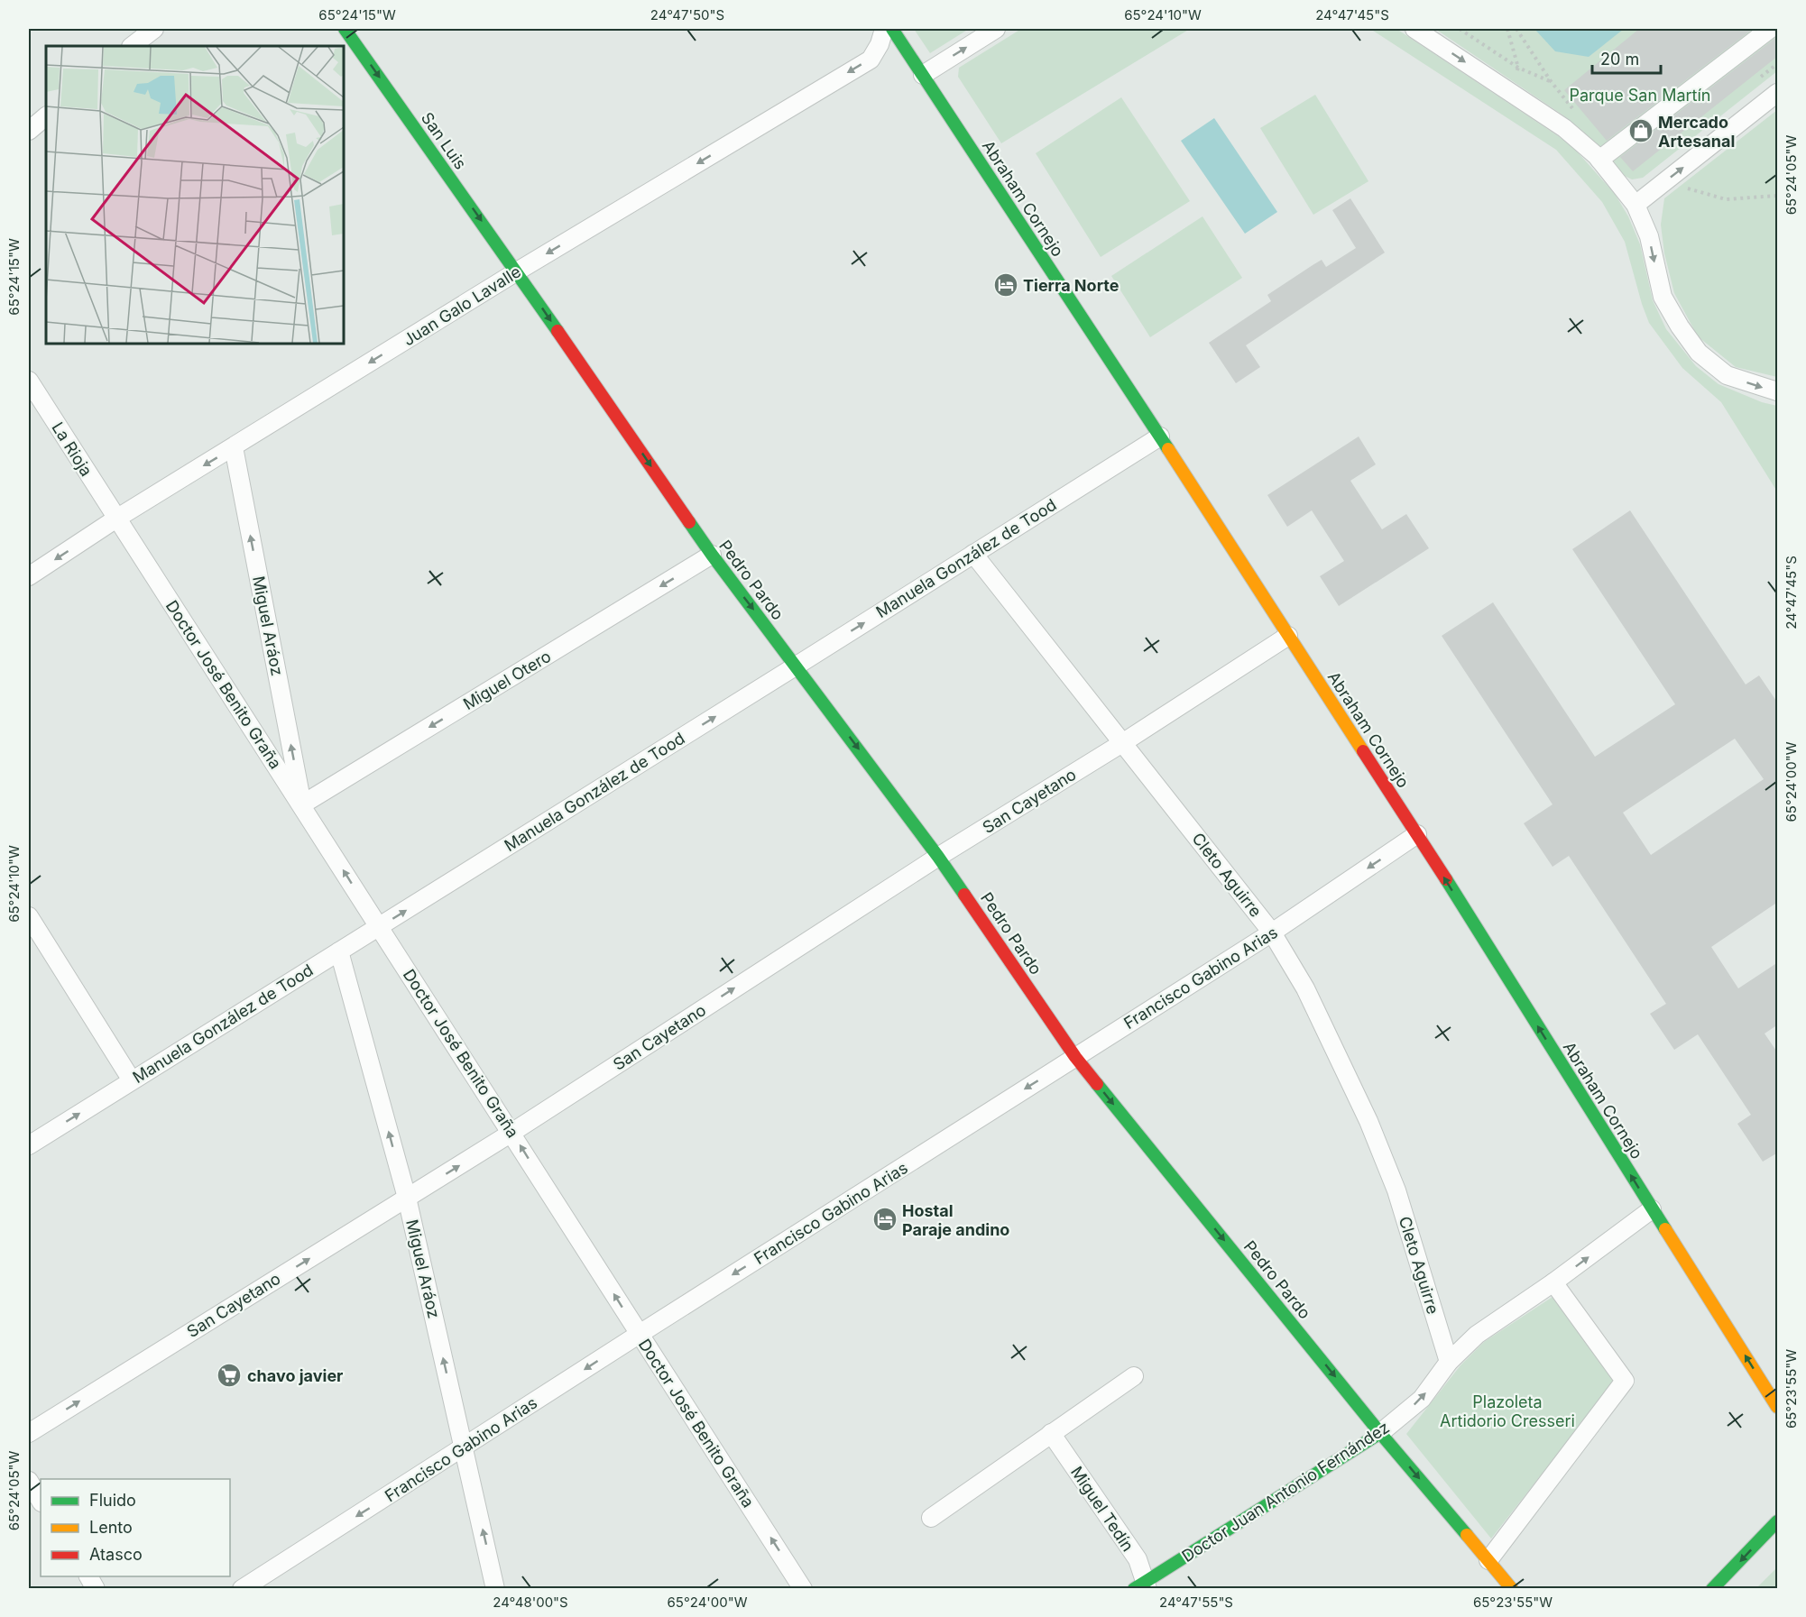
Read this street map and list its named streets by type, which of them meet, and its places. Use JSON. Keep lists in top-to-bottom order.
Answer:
{
  "streets": {
    "main road": [
      "San Luis",
      "Abraham Cornejo",
      "Pedro Pardo",
      "Doctor Juan Antonio Fernández"
    ],
    "street": [
      "Juan Galo Lavalle",
      "La Rioja",
      "Manuela González de Tood",
      "Miguel Aráoz",
      "Miguel Otero",
      "Doctor José Benito Graña",
      "San Cayetano",
      "Cleto Aguirre",
      "Francisco Gabino Arias",
      "Miguel Tedín"
    ]
  },
  "crossings": [
    ["San Luis", "Juan Galo Lavalle"],
    ["San Luis", "Pedro Pardo"],
    ["Abraham Cornejo", "Manuela González de Tood"],
    ["Abraham Cornejo", "San Cayetano"],
    ["Abraham Cornejo", "Francisco Gabino Arias"],
    ["Abraham Cornejo", "Doctor Juan Antonio Fernández"],
    ["Juan Galo Lavalle", "La Rioja"],
    ["Juan Galo Lavalle", "Pedro Pardo"],
    ["Juan Galo Lavalle", "Miguel Aráoz"],
    ["Juan Galo Lavalle", "Doctor José Benito Graña"],
    ["La Rioja", "Doctor José Benito Graña"],
    ["Manuela González de Tood", "Pedro Pardo"],
    ["Manuela González de Tood", "Miguel Aráoz"],
    ["Manuela González de Tood", "Doctor José Benito Graña"],
    ["Manuela González de Tood", "Cleto Aguirre"],
    ["Pedro Pardo", "Miguel Otero"],
    ["Pedro Pardo", "San Cayetano"],
    ["Pedro Pardo", "Francisco Gabino Arias"],
    ["Pedro Pardo", "Doctor Juan Antonio Fernández"],
    ["Miguel Aráoz", "Miguel Otero"],
    ["Miguel Aráoz", "Doctor José Benito Graña"],
    ["Miguel Aráoz", "San Cayetano"],
    ["Miguel Aráoz", "Francisco Gabino Arias"],
    ["Miguel Otero", "Doctor José Benito Graña"],
    ["Doctor José Benito Graña", "San Cayetano"],
    ["Doctor José Benito Graña", "Francisco Gabino Arias"],
    ["San Cayetano", "Cleto Aguirre"],
    ["Cleto Aguirre", "Francisco Gabino Arias"],
    ["Cleto Aguirre", "Doctor Juan Antonio Fernández"],
    ["Doctor Juan Antonio Fernández", "Miguel Tedín"]
  ],
  "one_way": [
    "San Luis",
    "Abraham Cornejo",
    "Juan Galo Lavalle",
    "Manuela González de Tood",
    "Pedro Pardo",
    "Miguel Aráoz",
    "Miguel Otero",
    "Doctor José Benito Graña",
    "San Cayetano",
    "Francisco Gabino Arias"
  ],
  "parks": ["Parque San Martín", "Plazoleta Artidorio Cresseri"],
  "places": {
    "shop": ["Mercado Artesanal"],
    "hotel": ["Tierra Norte", "Hostal Paraje andino"],
    "supermarket": ["chavo javier"]
  },
  "legend": ["Fluido", "Lento", "Atasco"],
  "scale_bar": "20 m",
  "coordinates": [
    "65°24'15\"W",
    "24°47'50\"S",
    "65°24'10\"W",
    "24°47'45\"S",
    "65°24'05\"W",
    "65°24'00\"W",
    "65°23'55\"W",
    "24°48'00\"S",
    "24°47'55\"S"
  ]
}
